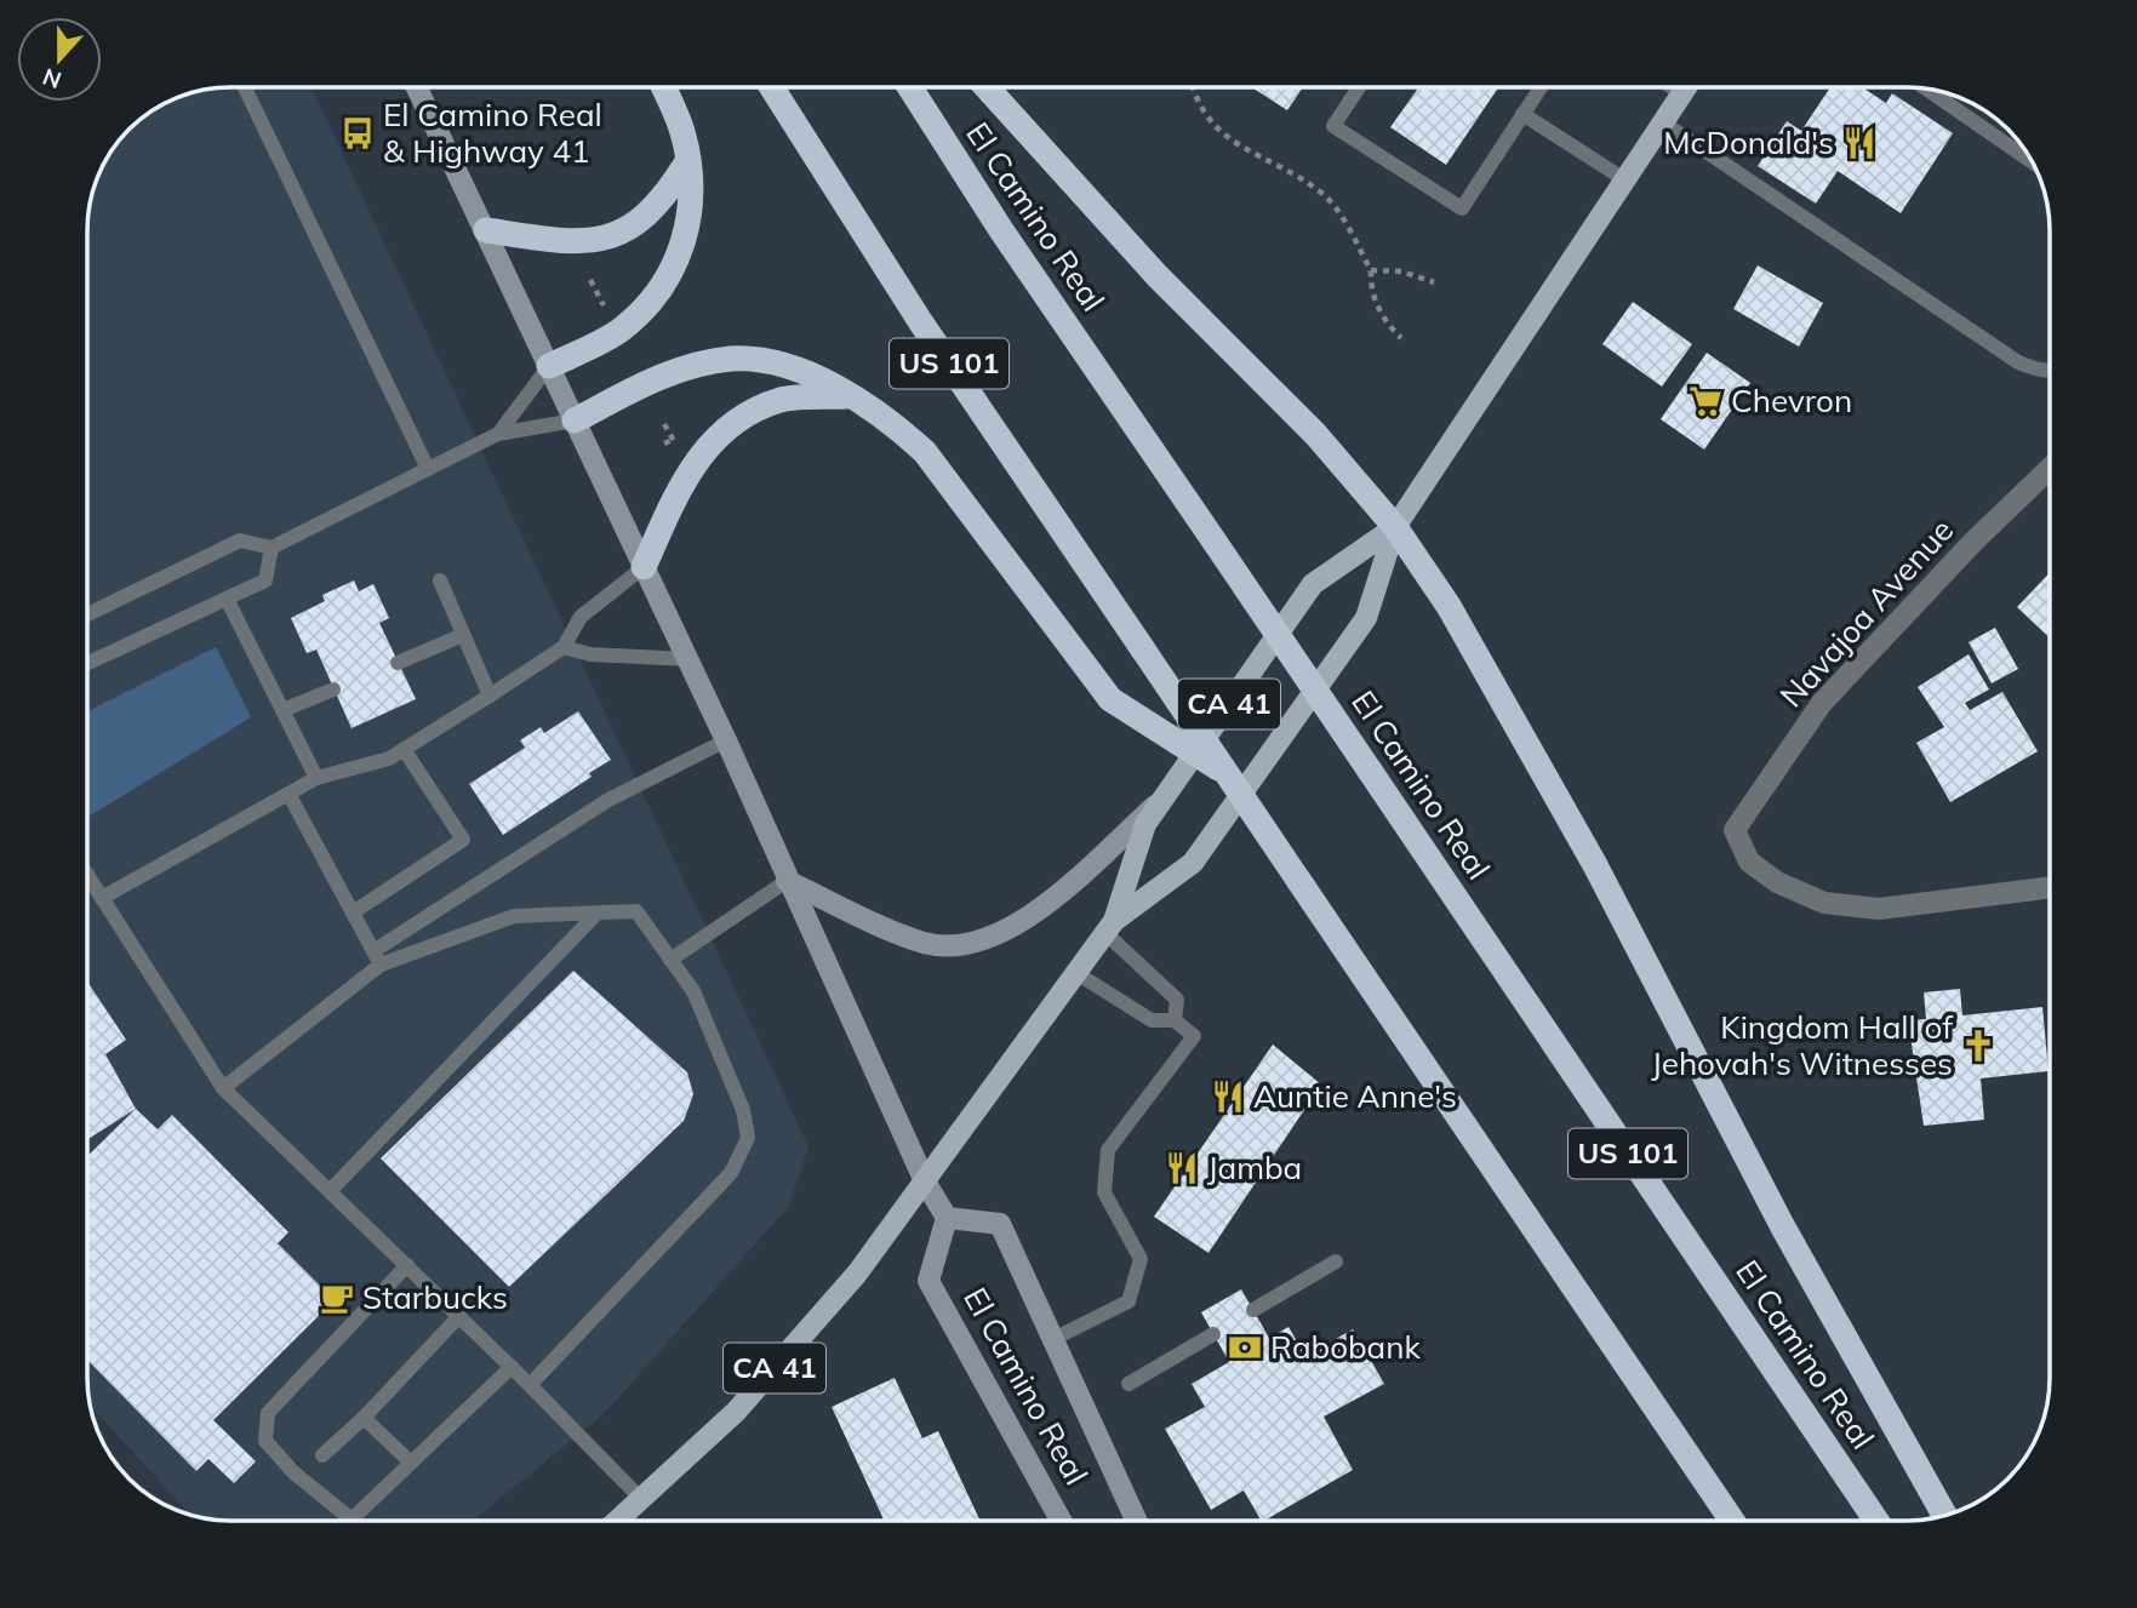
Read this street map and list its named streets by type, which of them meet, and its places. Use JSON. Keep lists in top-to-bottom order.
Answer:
{
  "streets": {
    "highway": ["El Camino Real", "US 101"],
    "main road": ["CA 41"],
    "street": ["Navajoa Avenue"]
  },
  "places": {
    "bus stop": ["El Camino Real & Highway 41"],
    "restaurant": ["McDonald's", "Auntie Anne's", "Jamba"],
    "supermarket": ["Chevron"],
    "church": ["Kingdom Hall of Jehovah's Witnesses"],
    "cafe": ["Starbucks"],
    "bank": ["Rabobank"]
  },
  "north": "bottom"
}
